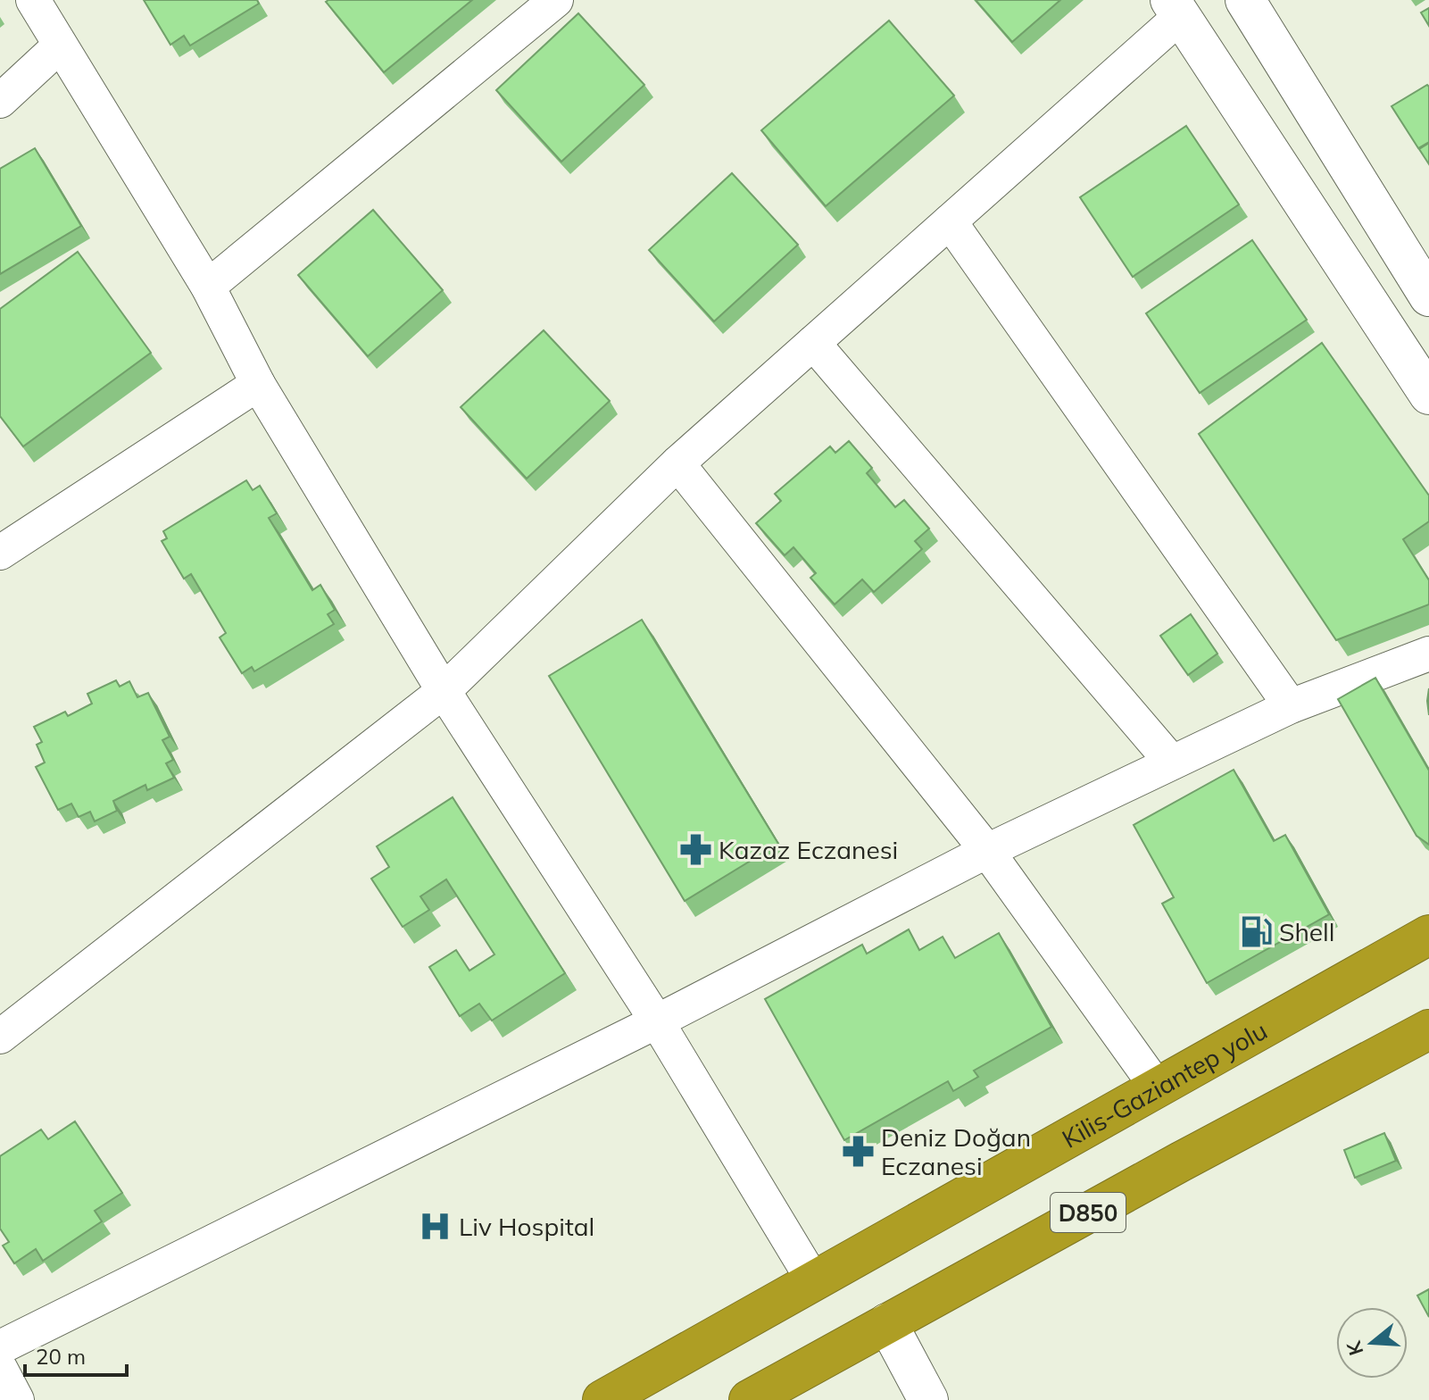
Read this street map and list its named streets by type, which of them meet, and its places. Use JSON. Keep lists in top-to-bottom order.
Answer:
{
  "streets": {
    "highway": ["Kilis-Gaziantep yolu", "D850"]
  },
  "places": {
    "pharmacy": ["Kazaz Eczanesi", "Deniz Doğan Eczanesi"],
    "fuel station": ["Shell"],
    "hospital": ["Liv Hospital"]
  },
  "scale_bar": "20 m",
  "north": "left"
}
